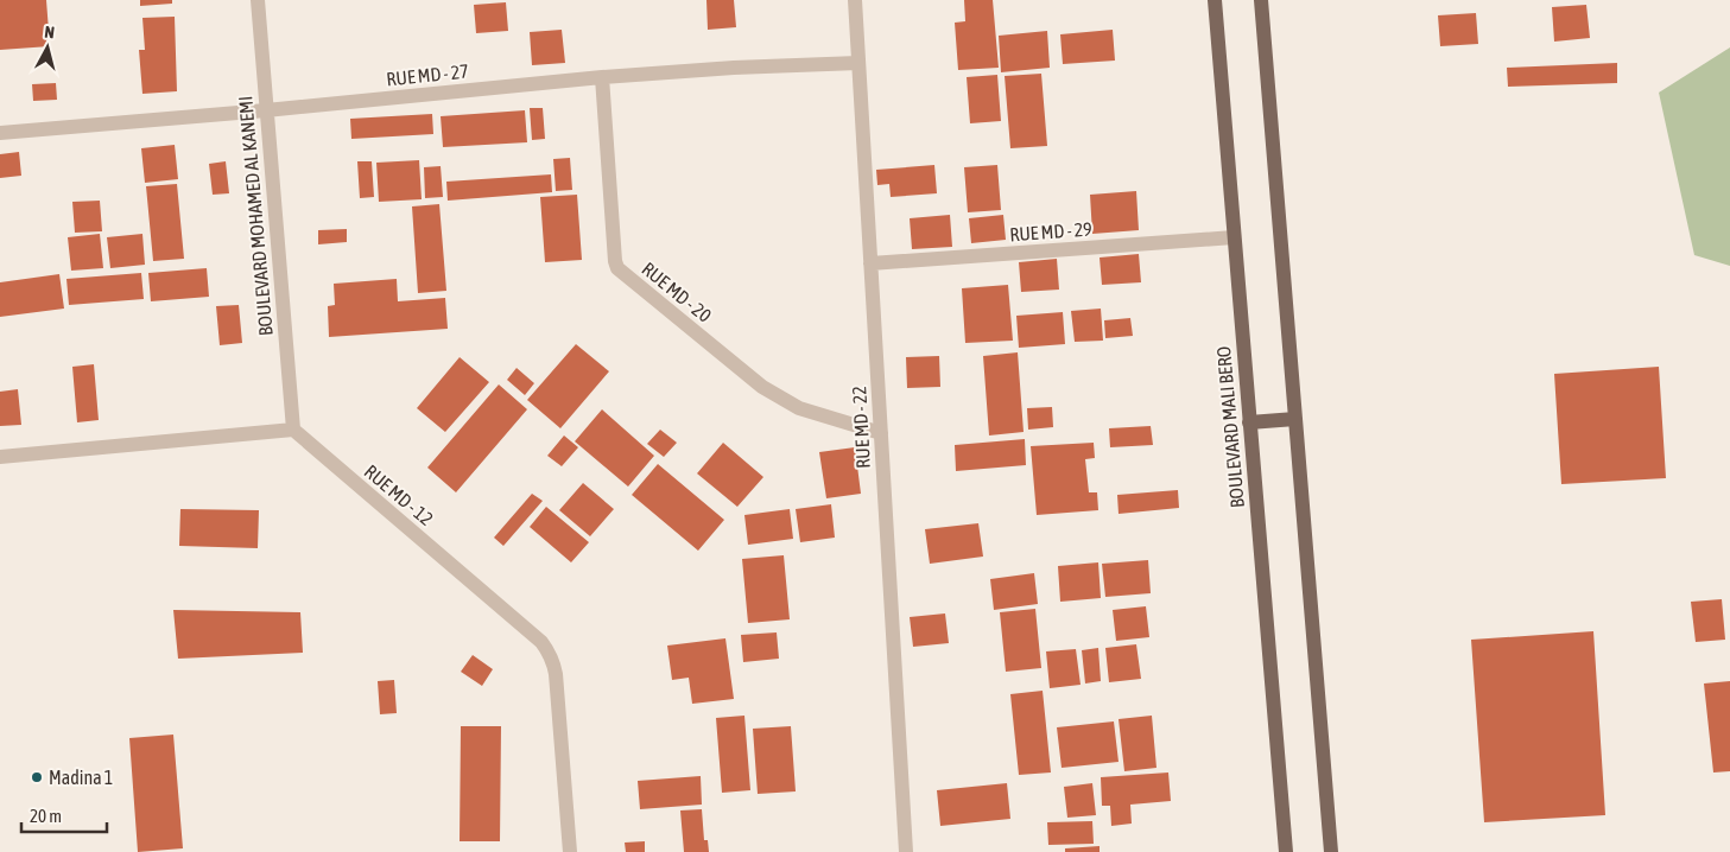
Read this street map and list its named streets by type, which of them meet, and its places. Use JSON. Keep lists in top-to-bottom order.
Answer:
{
  "streets": {
    "main road": ["BOULEVARD MALI BERO"],
    "street": [
      "RUE MD - 27",
      "BOULEVARD MOHAMED AL KANEMI",
      "RUE MD - 29",
      "RUE MD - 20",
      "RUE MD - 22",
      "RUE MD - 12"
    ]
  },
  "crossings": [
    ["RUE MD - 27", "BOULEVARD MOHAMED AL KANEMI"],
    ["RUE MD - 27", "RUE MD - 20"],
    ["RUE MD - 27", "RUE MD - 22"],
    ["BOULEVARD MOHAMED AL KANEMI", "RUE MD - 12"],
    ["RUE MD - 29", "RUE MD - 22"],
    ["RUE MD - 29", "BOULEVARD MALI BERO"],
    ["RUE MD - 20", "RUE MD - 22"]
  ],
  "places": ["Madina 1"],
  "scale_bar": "20 m",
  "north": "top"
}
